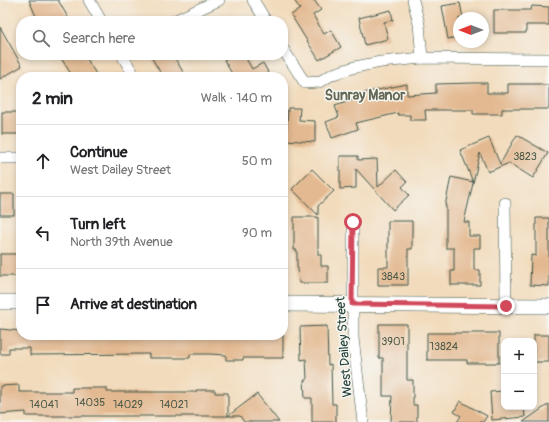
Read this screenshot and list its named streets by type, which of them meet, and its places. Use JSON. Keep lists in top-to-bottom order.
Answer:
{
  "streets": {
    "street": ["West Dailey Street"]
  },
  "districts": ["Sunray Manor"],
  "house_numbers": [
    "3823",
    "3843",
    "3901",
    "13824",
    "14035",
    "14041",
    "14029",
    "14021"
  ],
  "north": "left",
  "page": {
    "search": "Search here",
    "heading": ["2 min", "Walk · 140 m"],
    "list": [
      ["Continue", "West Dailey Street", "50 m"],
      ["Turn left", "North 39th Avenue", "90 m"],
      "Arrive at destination"
    ],
    "map_buttons": ["+", "−"]
  }
}
